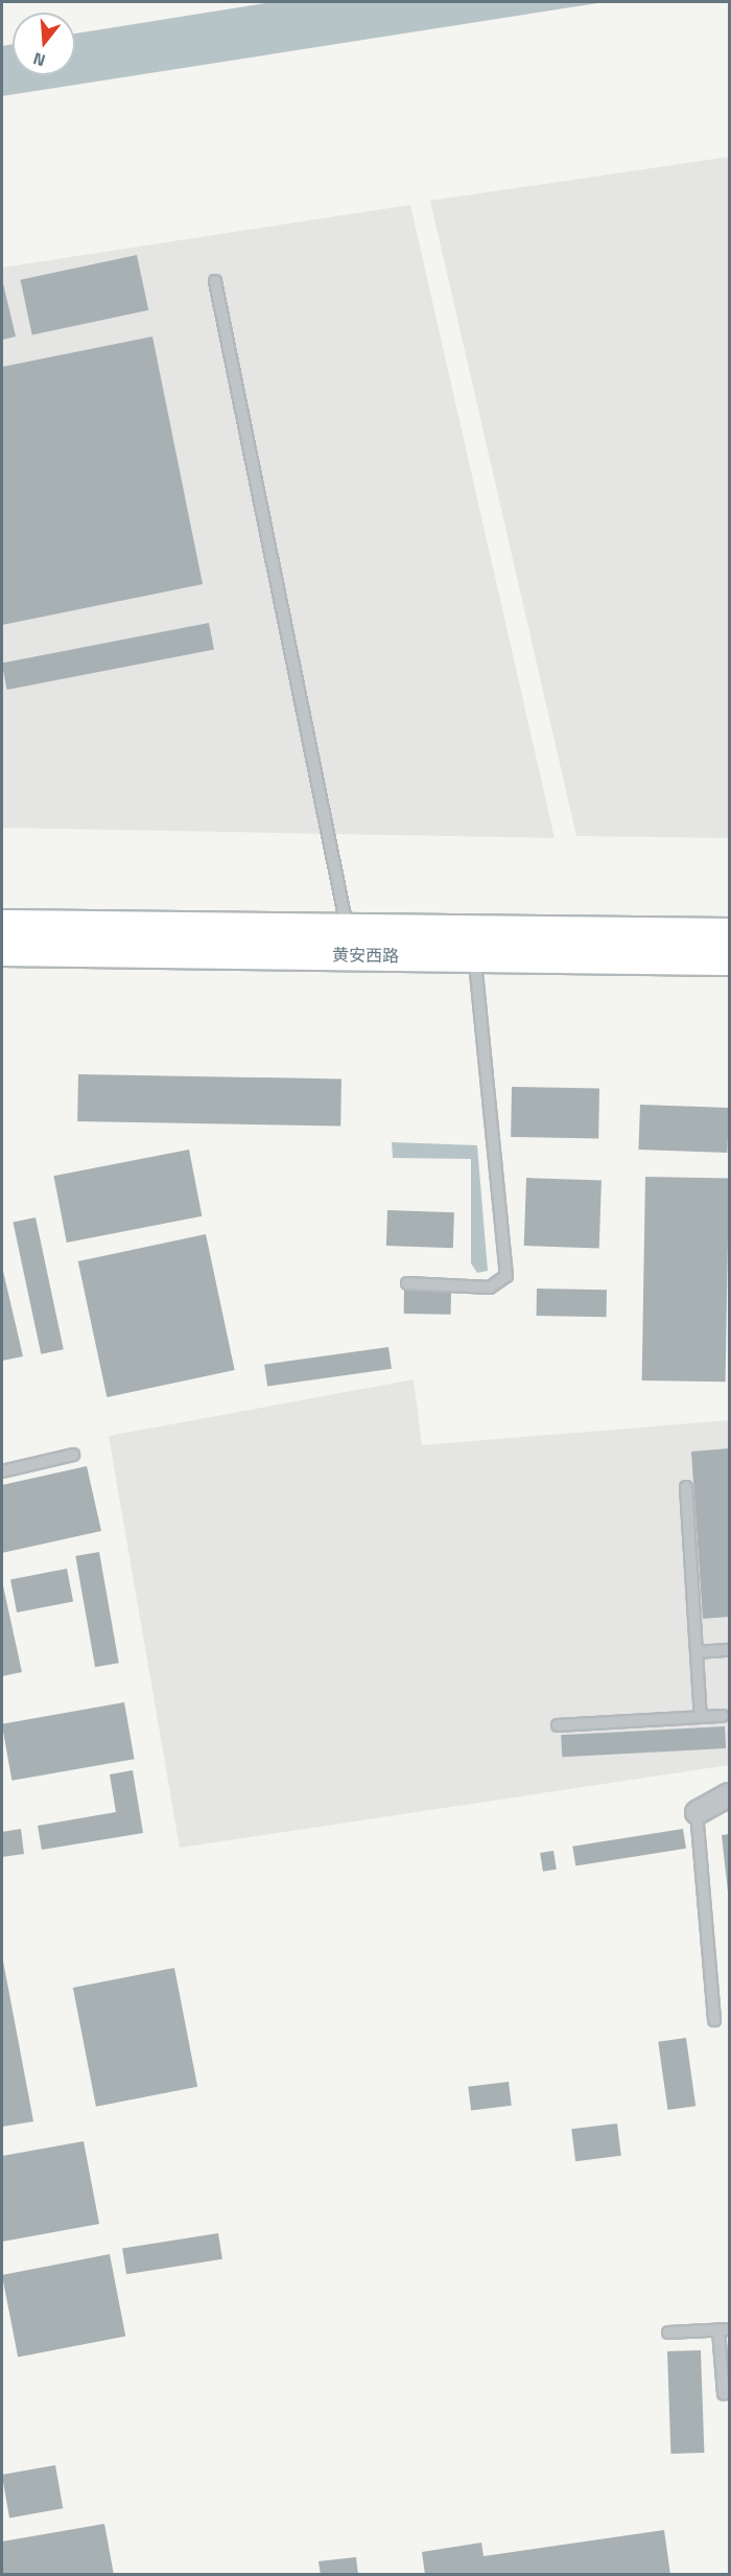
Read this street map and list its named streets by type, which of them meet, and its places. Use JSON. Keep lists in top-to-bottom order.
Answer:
{
  "streets": {
    "street": ["黄安西路"]
  },
  "north": "bottom"
}
